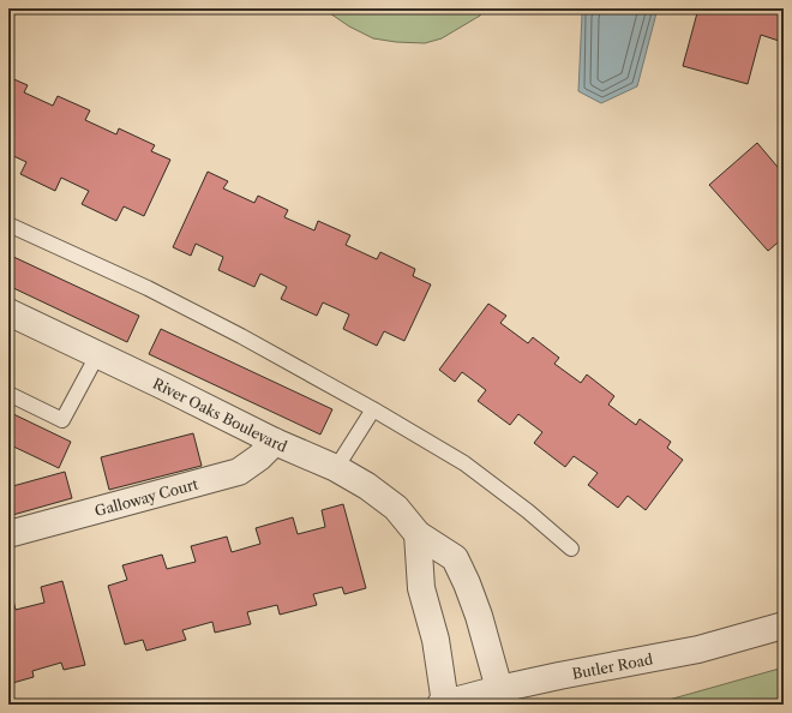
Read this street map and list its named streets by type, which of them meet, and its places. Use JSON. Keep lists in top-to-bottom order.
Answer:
{
  "streets": {
    "street": ["River Oaks Boulevard", "Galloway Court", "Butler Road"]
  },
  "crossings": [
    ["River Oaks Boulevard", "Galloway Court"],
    ["River Oaks Boulevard", "Butler Road"]
  ]
}
